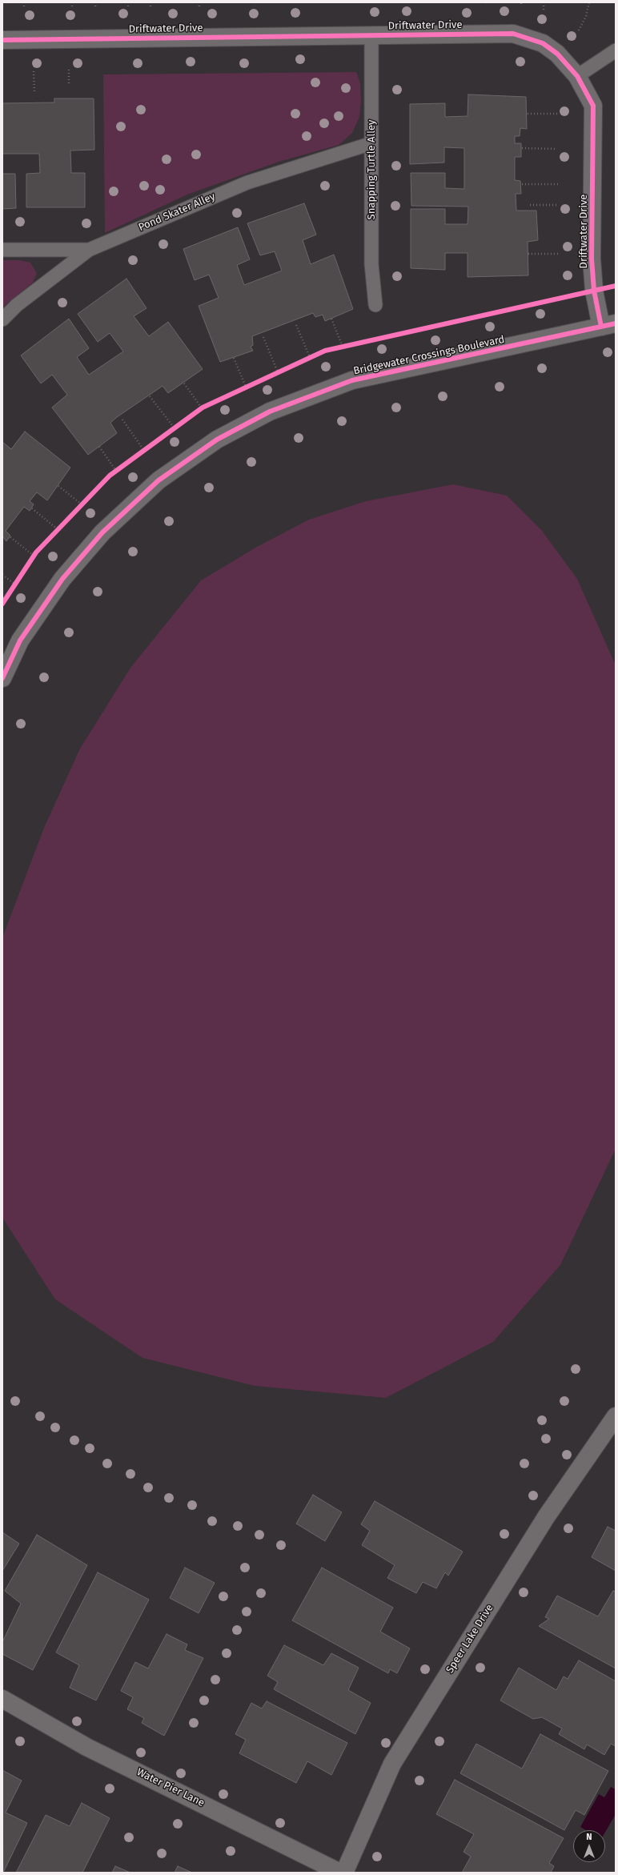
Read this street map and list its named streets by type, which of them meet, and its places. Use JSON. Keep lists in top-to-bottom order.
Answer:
{
  "streets": {
    "street": [
      "Driftwater Drive",
      "Bridgewater Crossings Boulevard",
      "Speer Lake Drive",
      "Water Pier Lane"
    ],
    "lane": ["Snapping Turtle Alley", "Pond Skater Alley"]
  },
  "crossings": [
    ["Driftwater Drive", "Snapping Turtle Alley"],
    ["Driftwater Drive", "Bridgewater Crossings Boulevard"],
    ["Snapping Turtle Alley", "Pond Skater Alley"]
  ],
  "north": "top"
}
